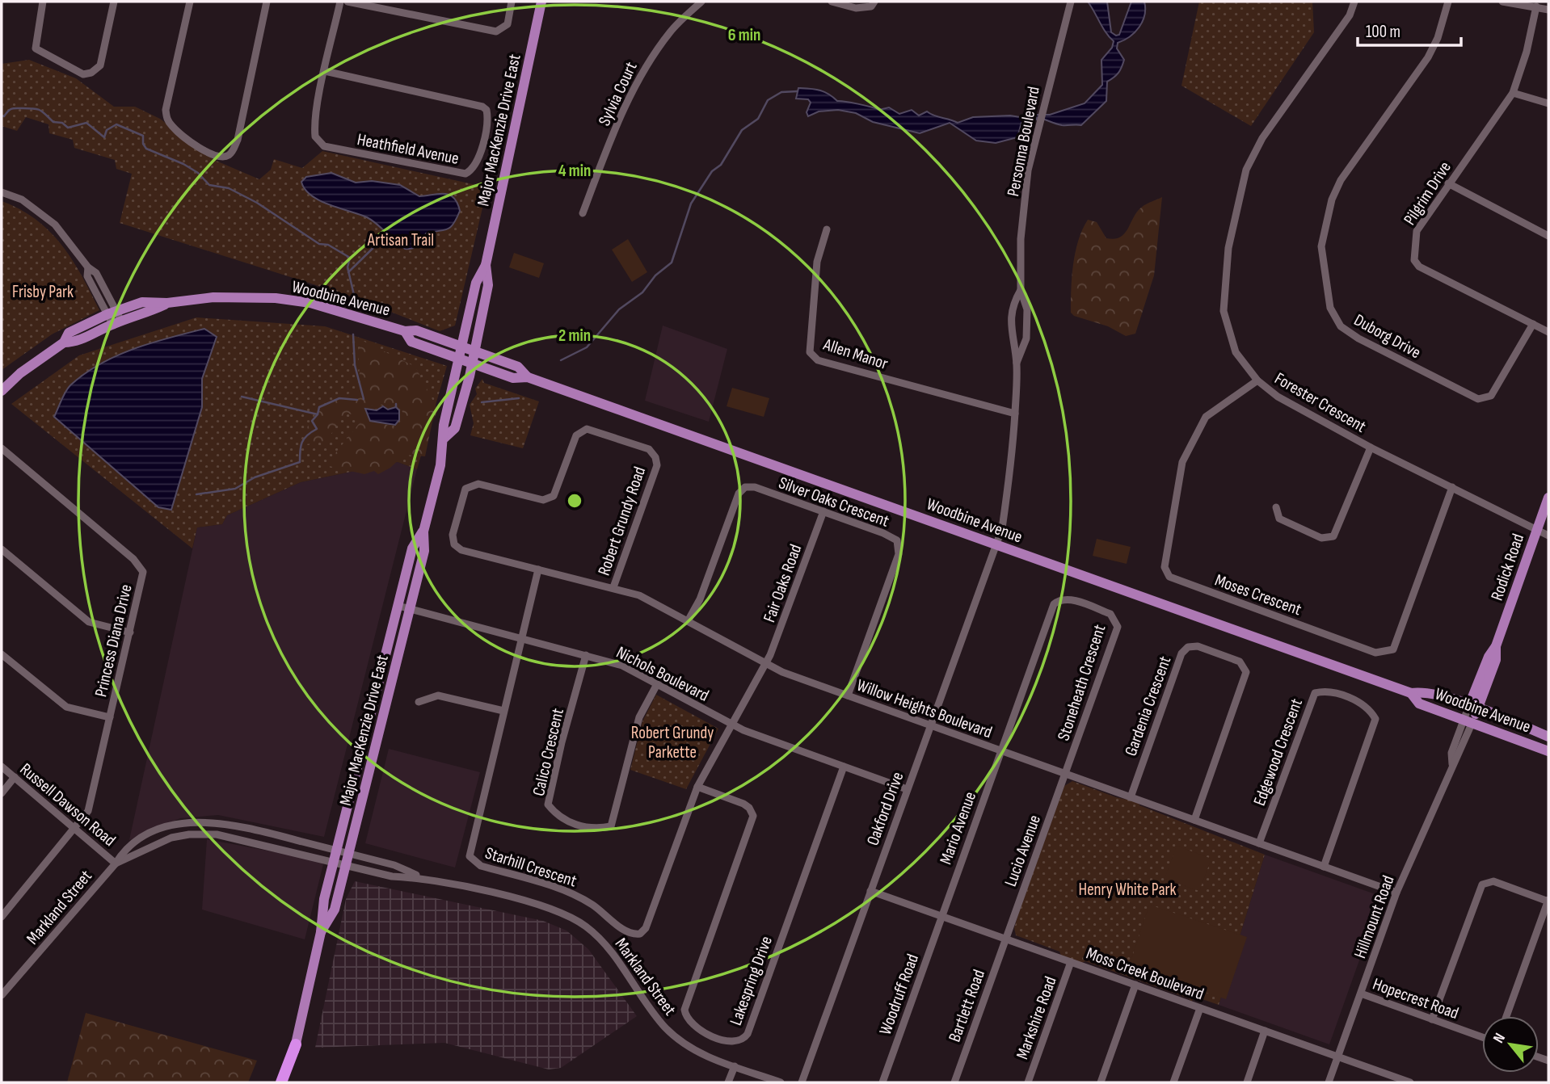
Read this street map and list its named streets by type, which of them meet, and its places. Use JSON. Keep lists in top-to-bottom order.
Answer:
{
  "streets": {
    "main road": ["Major MacKenzie Drive East", "Woodbine Avenue", "Rodick Road"],
    "street": [
      "Sylvia Court",
      "Personna Boulevard",
      "Heathfield Avenue",
      "Pilgrim Drive",
      "Duborg Drive",
      "Allen Manor",
      "Forester Crescent",
      "Silver Oaks Crescent",
      "Robert Grundy Road",
      "Fair Oaks Road",
      "Moses Crescent",
      "Princess Diana Drive",
      "Nichols Boulevard",
      "Stoneheath Crescent",
      "Gardenia Crescent",
      "Willow Heights Boulevard",
      "Calico Crescent",
      "Edgewood Crescent",
      "Russell Dawson Road",
      "Oakford Drive",
      "Mario Avenue",
      "Lucio Avenue",
      "Starhill Crescent",
      "Markland Street",
      "Hillmount Road",
      "Moss Creek Boulevard",
      "Lakespring Drive",
      "Woodruff Road",
      "Hopecrest Road",
      "Bartlett Road",
      "Markshire Road"
    ]
  },
  "crossings": [
    ["Major MacKenzie Drive East", "Woodbine Avenue"],
    ["Major MacKenzie Drive East", "Nichols Boulevard"],
    ["Major MacKenzie Drive East", "Markland Street"],
    ["Personna Boulevard", "Woodbine Avenue"],
    ["Personna Boulevard", "Allen Manor"],
    ["Personna Boulevard", "Oakford Drive"],
    ["Pilgrim Drive", "Duborg Drive"],
    ["Woodbine Avenue", "Rodick Road"],
    ["Woodbine Avenue", "Oakford Drive"],
    ["Woodbine Avenue", "Hillmount Road"],
    ["Forester Crescent", "Rodick Road"],
    ["Forester Crescent", "Moses Crescent"],
    ["Silver Oaks Crescent", "Fair Oaks Road"],
    ["Silver Oaks Crescent", "Willow Heights Boulevard"],
    ["Robert Grundy Road", "Willow Heights Boulevard"],
    ["Rodick Road", "Hillmount Road"],
    ["Fair Oaks Road", "Willow Heights Boulevard"],
    ["Fair Oaks Road", "Starhill Crescent"],
    ["Princess Diana Drive", "Russell Dawson Road"],
    ["Nichols Boulevard", "Calico Crescent"],
    ["Nichols Boulevard", "Oakford Drive"],
    ["Nichols Boulevard", "Starhill Crescent"],
    ["Nichols Boulevard", "Lakespring Drive"],
    ["Stoneheath Crescent", "Willow Heights Boulevard"],
    ["Stoneheath Crescent", "Mario Avenue"],
    ["Stoneheath Crescent", "Lucio Avenue"],
    ["Gardenia Crescent", "Willow Heights Boulevard"],
    ["Willow Heights Boulevard", "Edgewood Crescent"],
    ["Willow Heights Boulevard", "Oakford Drive"],
    ["Willow Heights Boulevard", "Mario Avenue"],
    ["Willow Heights Boulevard", "Lucio Avenue"],
    ["Willow Heights Boulevard", "Starhill Crescent"],
    ["Willow Heights Boulevard", "Hillmount Road"],
    ["Russell Dawson Road", "Markland Street"],
    ["Oakford Drive", "Moss Creek Boulevard"],
    ["Mario Avenue", "Moss Creek Boulevard"],
    ["Mario Avenue", "Woodruff Road"],
    ["Lucio Avenue", "Moss Creek Boulevard"],
    ["Lucio Avenue", "Bartlett Road"],
    ["Starhill Crescent", "Lakespring Drive"],
    ["Hillmount Road", "Moss Creek Boulevard"],
    ["Hillmount Road", "Hopecrest Road"],
    ["Moss Creek Boulevard", "Woodruff Road"],
    ["Moss Creek Boulevard", "Bartlett Road"],
    ["Moss Creek Boulevard", "Markshire Road"]
  ],
  "parks": [
    "Artisan Trail",
    "Frisby Park",
    "Robert Grundy Parkette",
    "Henry White Park"
  ],
  "scale_bar": "100 m",
  "north": "top left",
  "rings": ["6 min", "4 min", "2 min"]
}
